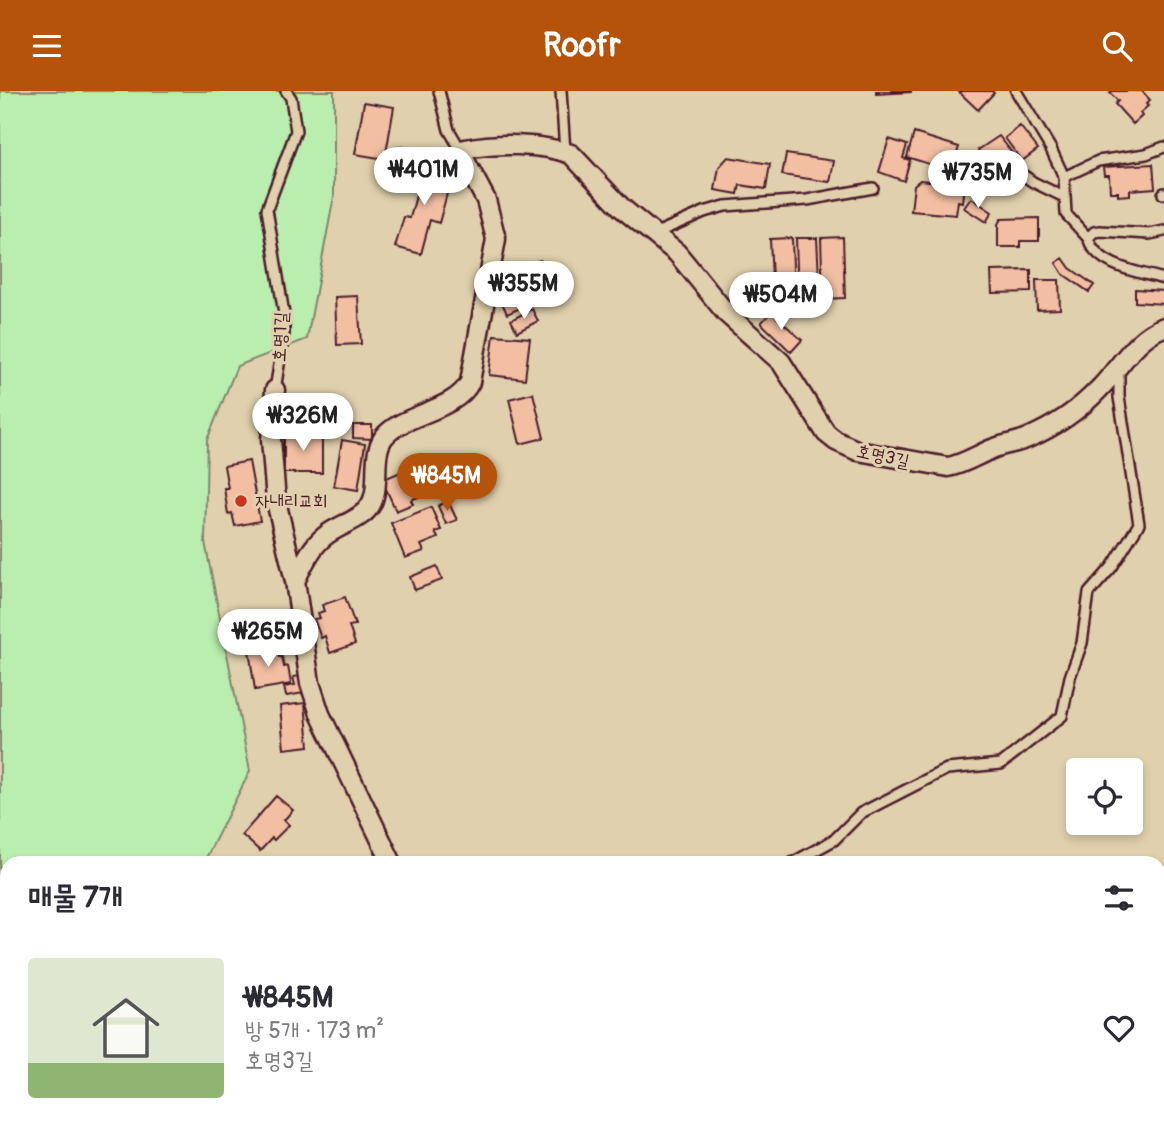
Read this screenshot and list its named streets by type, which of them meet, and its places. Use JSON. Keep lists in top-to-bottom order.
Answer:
{
  "streets": {
    "street": ["호명1길", "호명3길"]
  },
  "places": ["자내리교회"],
  "page": {
    "header": "Roofr",
    "price": [
      "₩401M",
      "₩735M",
      "₩355M",
      "₩504M",
      "₩326M",
      "₩845M",
      "₩265M"
    ],
    "heading": "매물 7개",
    "list": [
      {
        "name": "₩845M",
        "note": "방 5개 · 173 m² · 호명3길"
      }
    ]
  }
}
